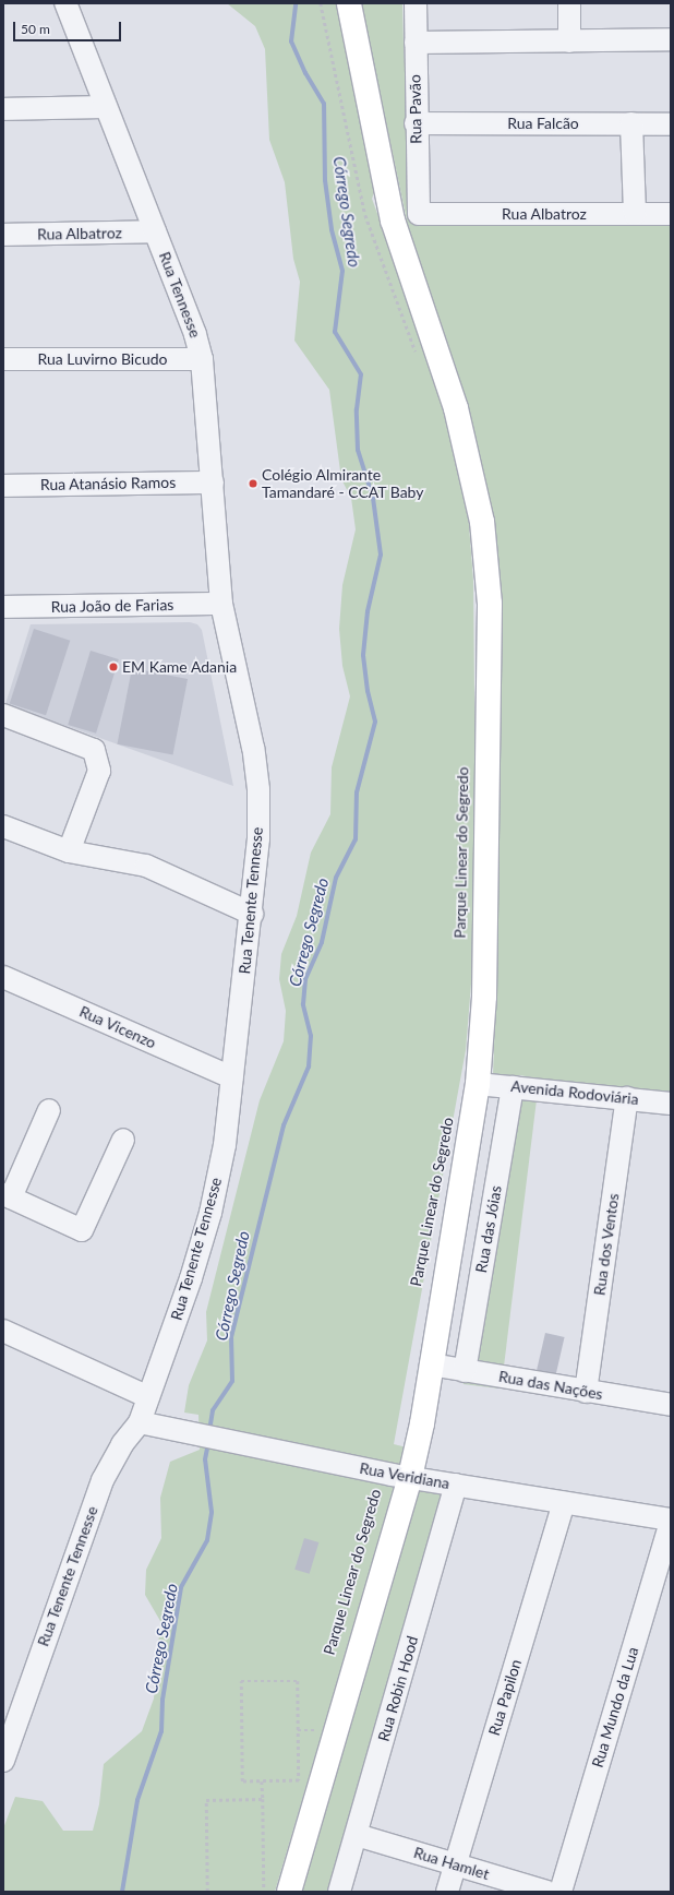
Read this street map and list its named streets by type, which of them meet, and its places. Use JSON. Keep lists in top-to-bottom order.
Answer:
{
  "streets": {
    "street": [
      "Rua Pavão",
      "Rua Falcão",
      "Rua Albatroz",
      "Rua Tennesse",
      "Rua Luvirno Bicudo",
      "Rua Atanásio Ramos",
      "Rua João de Farias",
      "Rua Tenente Tennesse",
      "Rua Vicenzo",
      "Avenida Rodoviária",
      "Rua das Jóias",
      "Rua dos Ventos",
      "Rua das Nações",
      "Rua Veridiana",
      "Rua Robin Hood",
      "Rua Papilon",
      "Rua Mundo da Lua",
      "Rua Hamlet"
    ]
  },
  "crossings": [
    ["Rua Pavão", "Rua Falcão"],
    ["Rua Pavão", "Rua Albatroz"],
    ["Rua Albatroz", "Rua Tennesse"],
    ["Rua Tennesse", "Rua Luvirno Bicudo"],
    ["Rua Tennesse", "Rua Atanásio Ramos"],
    ["Rua Tennesse", "Rua João de Farias"],
    ["Rua Tennesse", "Rua Tenente Tennesse"],
    ["Rua João de Farias", "Rua Tenente Tennesse"],
    ["Rua Tenente Tennesse", "Rua Vicenzo"],
    ["Rua Tenente Tennesse", "Rua Veridiana"],
    ["Avenida Rodoviária", "Rua das Jóias"],
    ["Avenida Rodoviária", "Rua dos Ventos"],
    ["Rua das Jóias", "Rua das Nações"],
    ["Rua dos Ventos", "Rua das Nações"],
    ["Rua Veridiana", "Rua Robin Hood"],
    ["Rua Veridiana", "Rua Papilon"],
    ["Rua Robin Hood", "Rua Hamlet"],
    ["Rua Papilon", "Rua Hamlet"]
  ],
  "water": ["Córrego Segredo"],
  "places": ["Colégio Almirante Tamandaré - CCAT Baby", "EM Kame Adania"],
  "scale_bar": "50 m"
}
